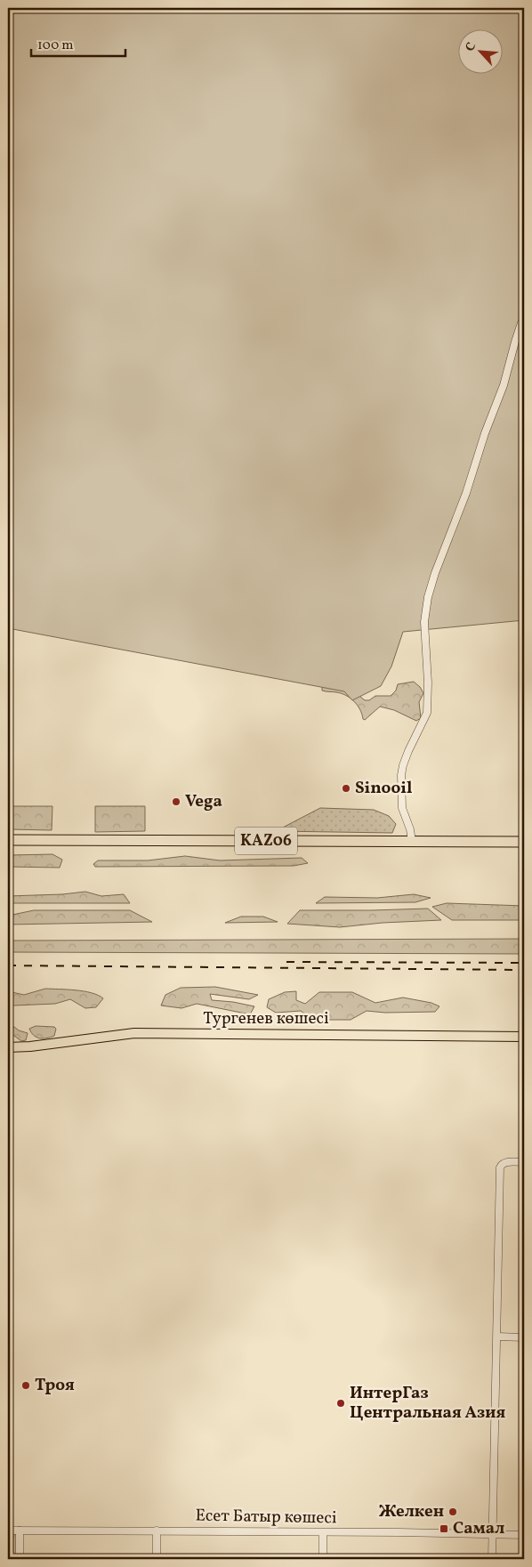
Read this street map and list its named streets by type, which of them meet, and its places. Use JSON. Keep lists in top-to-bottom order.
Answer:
{
  "streets": {
    "highway": ["KАZ06"],
    "main road": ["Тургенев көшесі"],
    "street": ["Есет Батыр көшесі"]
  },
  "places": {
    "other": [
      "Sinooil",
      "Vega",
      "Троя",
      "ИнтерГаз Центральная Азия",
      "Желкен"
    ],
    "transit": ["Самал"]
  },
  "scale_bar": "100 m",
  "north": "top left"
}
